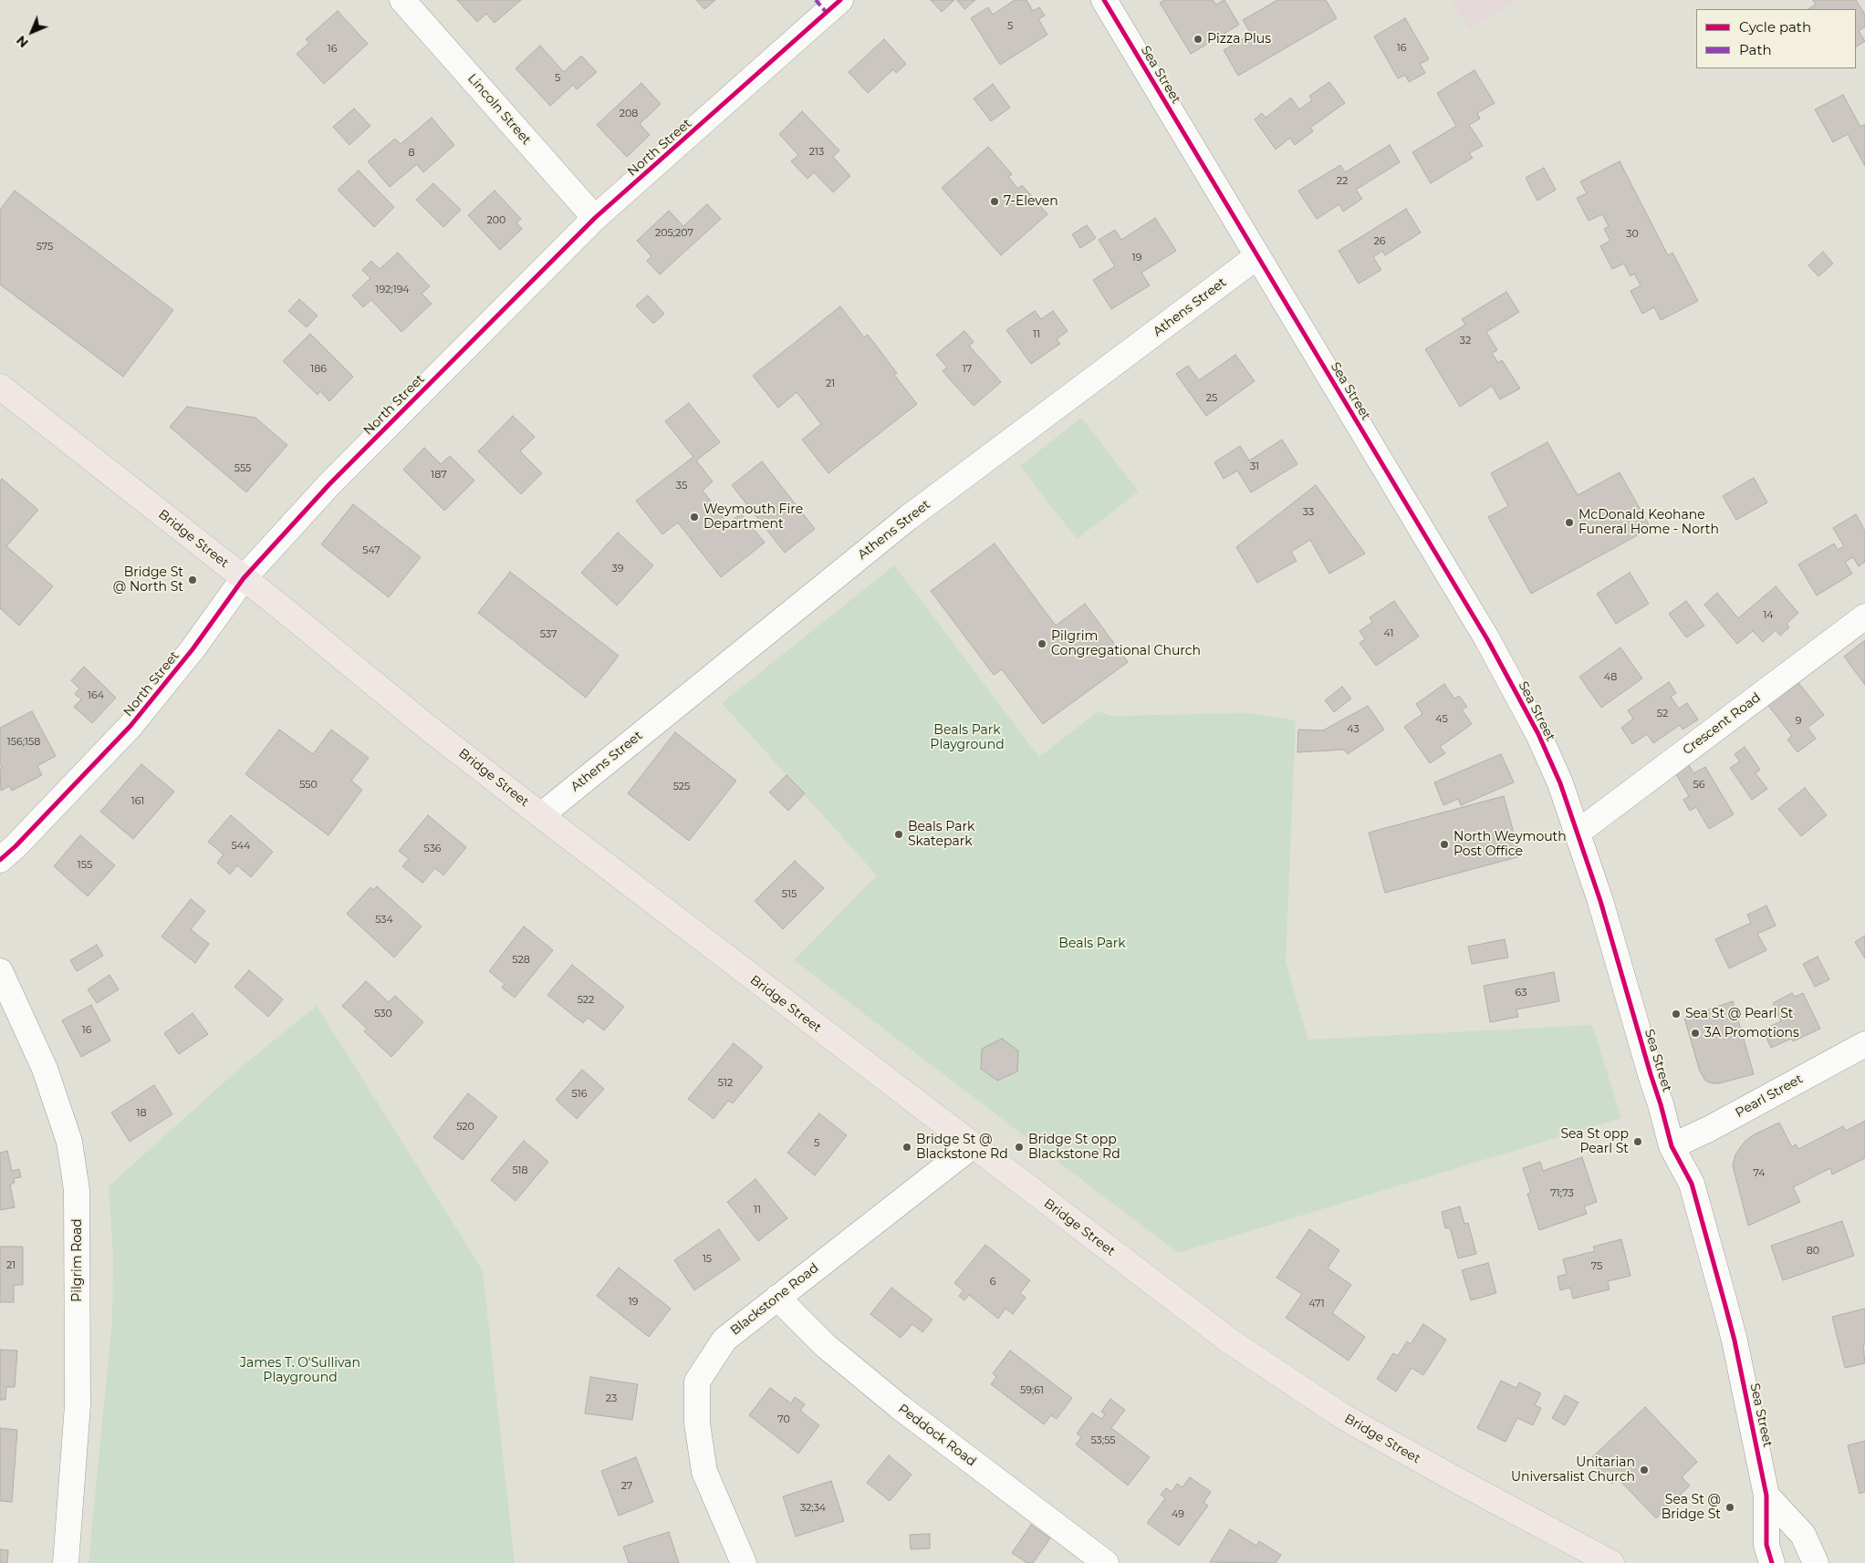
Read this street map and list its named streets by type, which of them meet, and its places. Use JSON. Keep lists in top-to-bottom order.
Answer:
{
  "streets": {
    "main road": ["Bridge Street"],
    "street": [
      "Sea Street",
      "Lincoln Street",
      "North Street",
      "Athens Street",
      "Crescent Road",
      "Pearl Street",
      "Pilgrim Road",
      "Blackstone Road",
      "Peddock Road"
    ]
  },
  "crossings": [
    ["Sea Street", "Athens Street"],
    ["Sea Street", "Crescent Road"],
    ["Sea Street", "Pearl Street"],
    ["Lincoln Street", "North Street"],
    ["North Street", "Bridge Street"],
    ["Athens Street", "Bridge Street"],
    ["Bridge Street", "Blackstone Road"],
    ["Blackstone Road", "Peddock Road"]
  ],
  "parks": ["Beals Park Playground", "Beals Park", "James T. O'Sullivan Playground"],
  "places": [
    "Pizza Plus",
    "7-Eleven",
    "Weymouth Fire Department",
    "McDonald Keohane Funeral Home - North",
    "Bridge St @ North St",
    "Pilgrim Congregational Church",
    "Beals Park Skatepark",
    "North Weymouth Post Office",
    "Sea St @ Pearl St",
    "3A Promotions",
    "Sea St opp Pearl St",
    "Bridge St @ Blackstone Rd",
    "Bridge St opp Blackstone Rd",
    "Unitarian Universalist Church",
    "Sea St @ Bridge St"
  ],
  "house_numbers": [
    "5",
    "16",
    "16",
    "5",
    "208",
    "213",
    "8",
    "22",
    "200",
    "205;207",
    "30",
    "26",
    "575",
    "19",
    "192;194",
    "11",
    "32",
    "186",
    "17",
    "21",
    "25",
    "31",
    "555",
    "187",
    "35",
    "33",
    "547",
    "39",
    "14",
    "41",
    "537",
    "48",
    "164",
    "52",
    "45",
    "9",
    "43",
    "156;158",
    "550",
    "56",
    "525",
    "161",
    "544",
    "536",
    "155",
    "515",
    "534",
    "528",
    "63",
    "522",
    "530",
    "16",
    "512",
    "516",
    "18",
    "520",
    "5",
    "518",
    "74",
    "71;73",
    "11",
    "80",
    "15",
    "21",
    "75",
    "6",
    "19",
    "471",
    "59;61",
    "23",
    "70",
    "53;55",
    "27",
    "32;34",
    "49"
  ],
  "legend": ["Cycle path", "Path"],
  "north": "bottom left"
}
